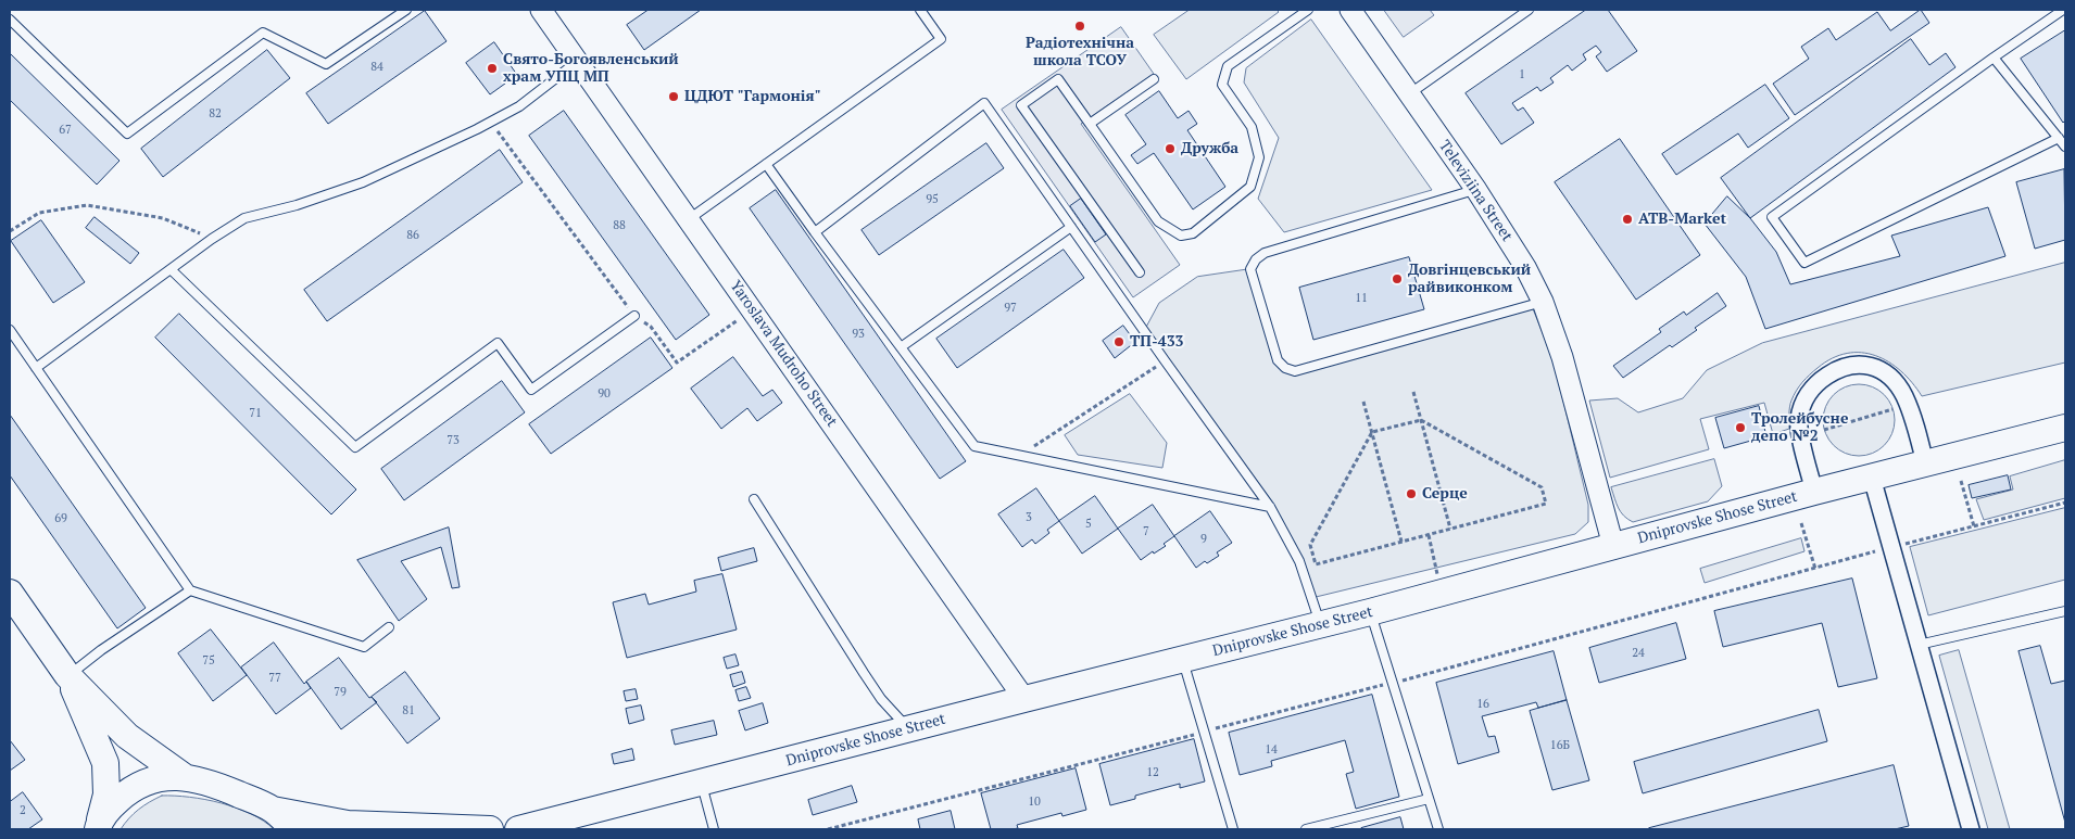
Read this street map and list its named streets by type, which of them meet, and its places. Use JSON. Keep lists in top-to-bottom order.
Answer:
{
  "streets": {
    "main road": ["Dniprovske Shose Street"],
    "street": ["Televiziina Street", "Yaroslava Mudroho Street"]
  },
  "crossings": [
    ["Televiziina Street", "Dniprovske Shose Street"],
    ["Yaroslava Mudroho Street", "Dniprovske Shose Street"]
  ],
  "places": [
    "Радіотехнічна школа ТСОУ",
    "Свято-Богоявленський храм УПЦ МП",
    "ЦДЮТ \"Гармонія\"",
    "Дружба",
    "ATB-Market",
    "Довгінцевський райвиконком",
    "ТП-433",
    "Тролейбусне депо №2",
    "Серце"
  ],
  "house_numbers": [
    "84",
    "1",
    "82",
    "67",
    "95",
    "88",
    "86",
    "11",
    "97",
    "93",
    "90",
    "71",
    "73",
    "3",
    "69",
    "5",
    "7",
    "9",
    "24",
    "75",
    "77",
    "79",
    "16",
    "81",
    "16Б",
    "14",
    "12",
    "10",
    "2"
  ]
}
